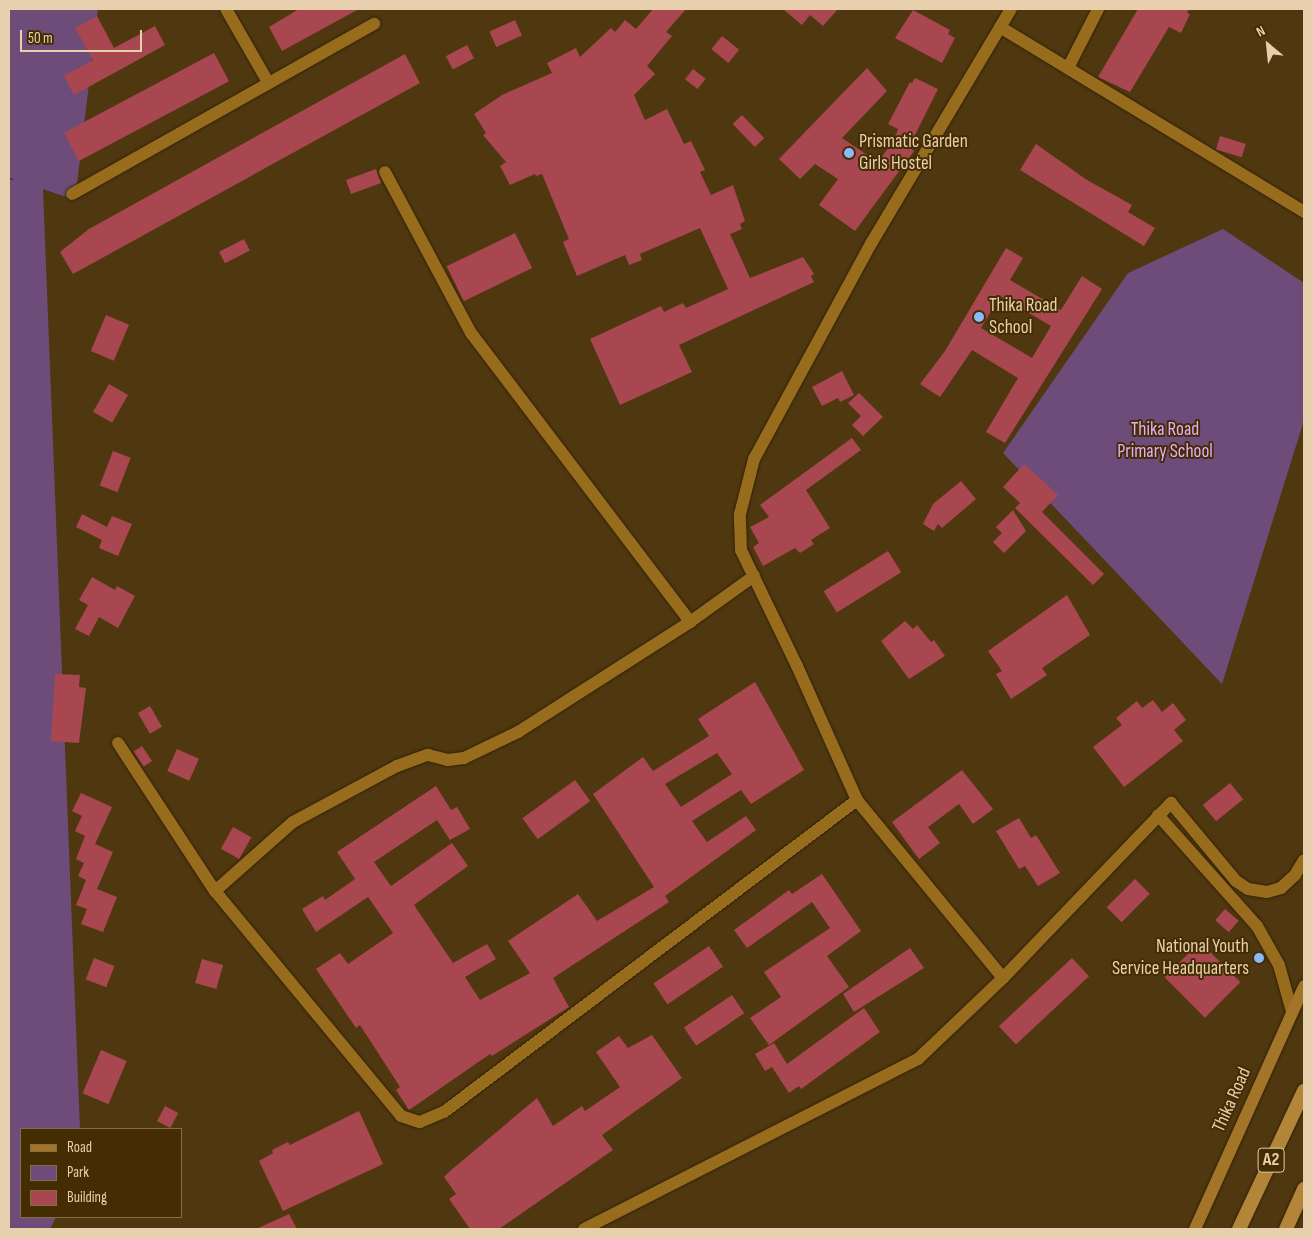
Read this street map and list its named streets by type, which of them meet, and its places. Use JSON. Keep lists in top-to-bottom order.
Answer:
{
  "streets": {
    "highway": ["A2"],
    "main road": ["Thika Road"]
  },
  "parks": ["Thika Road Primary School"],
  "places": ["Prismatic Garden Girls Hostel", "Thika Road School", "National Youth Service Headquarters"],
  "legend": ["Road", "Park", "Building"],
  "scale_bar": "50 m",
  "north": "top left"
}
